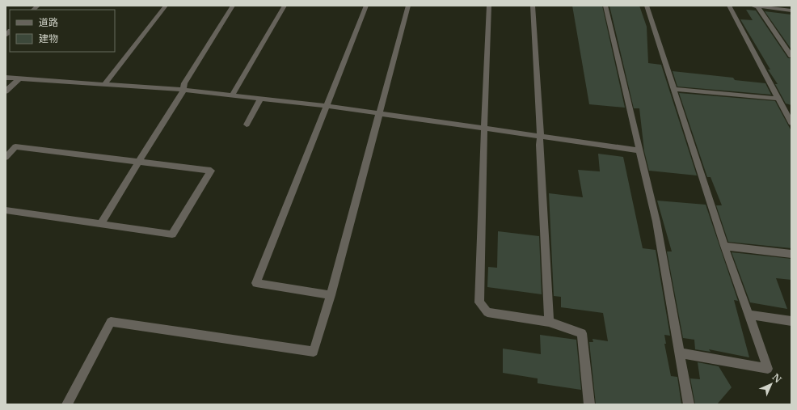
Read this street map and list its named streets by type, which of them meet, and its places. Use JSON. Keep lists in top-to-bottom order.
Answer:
{
  "legend": ["道路", "建物"],
  "north": "top right"
}
